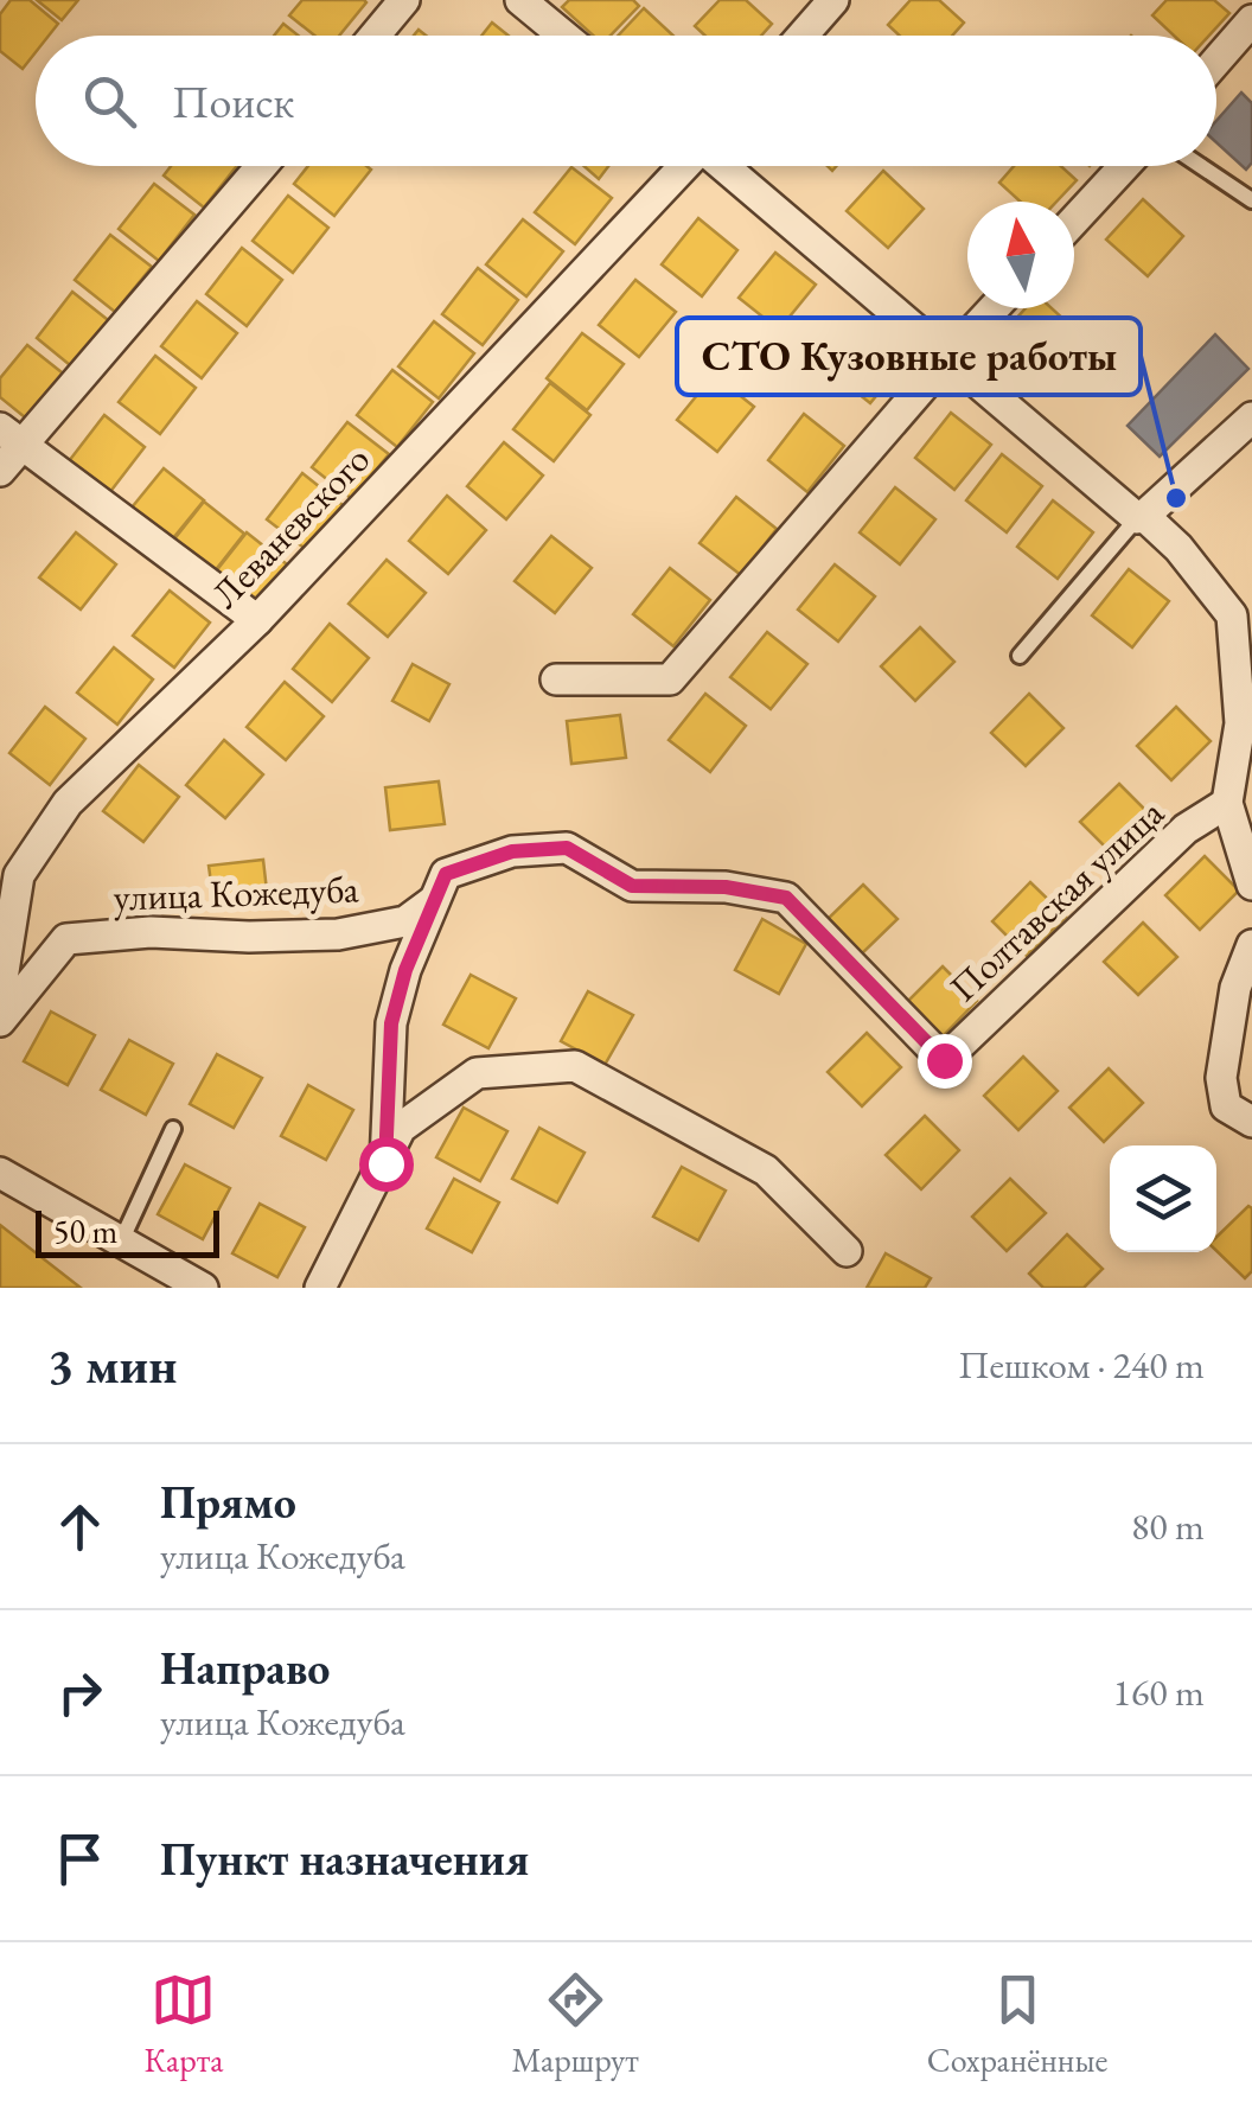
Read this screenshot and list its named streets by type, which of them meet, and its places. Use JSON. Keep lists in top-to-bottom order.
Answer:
{
  "streets": {
    "street": ["Леваневского", "улица Кожедуба", "Полтавская улица"]
  },
  "crossings": [
    ["улица Кожедуба", "Полтавская улица"]
  ],
  "places": ["СТО Кузовные работы"],
  "scale_bar": "50 m",
  "north": "top",
  "page": {
    "search": "Поиск",
    "scale": "50 m",
    "heading": ["3 мин", "Пешком · 240 m"],
    "list": [
      ["Прямо", "улица Кожедуба", "80 m"],
      ["Направо", "улица Кожедуба", "160 m"],
      "Пункт назначения"
    ],
    "nav": ["Карта", "Маршрут", "Сохранённые"]
  }
}
